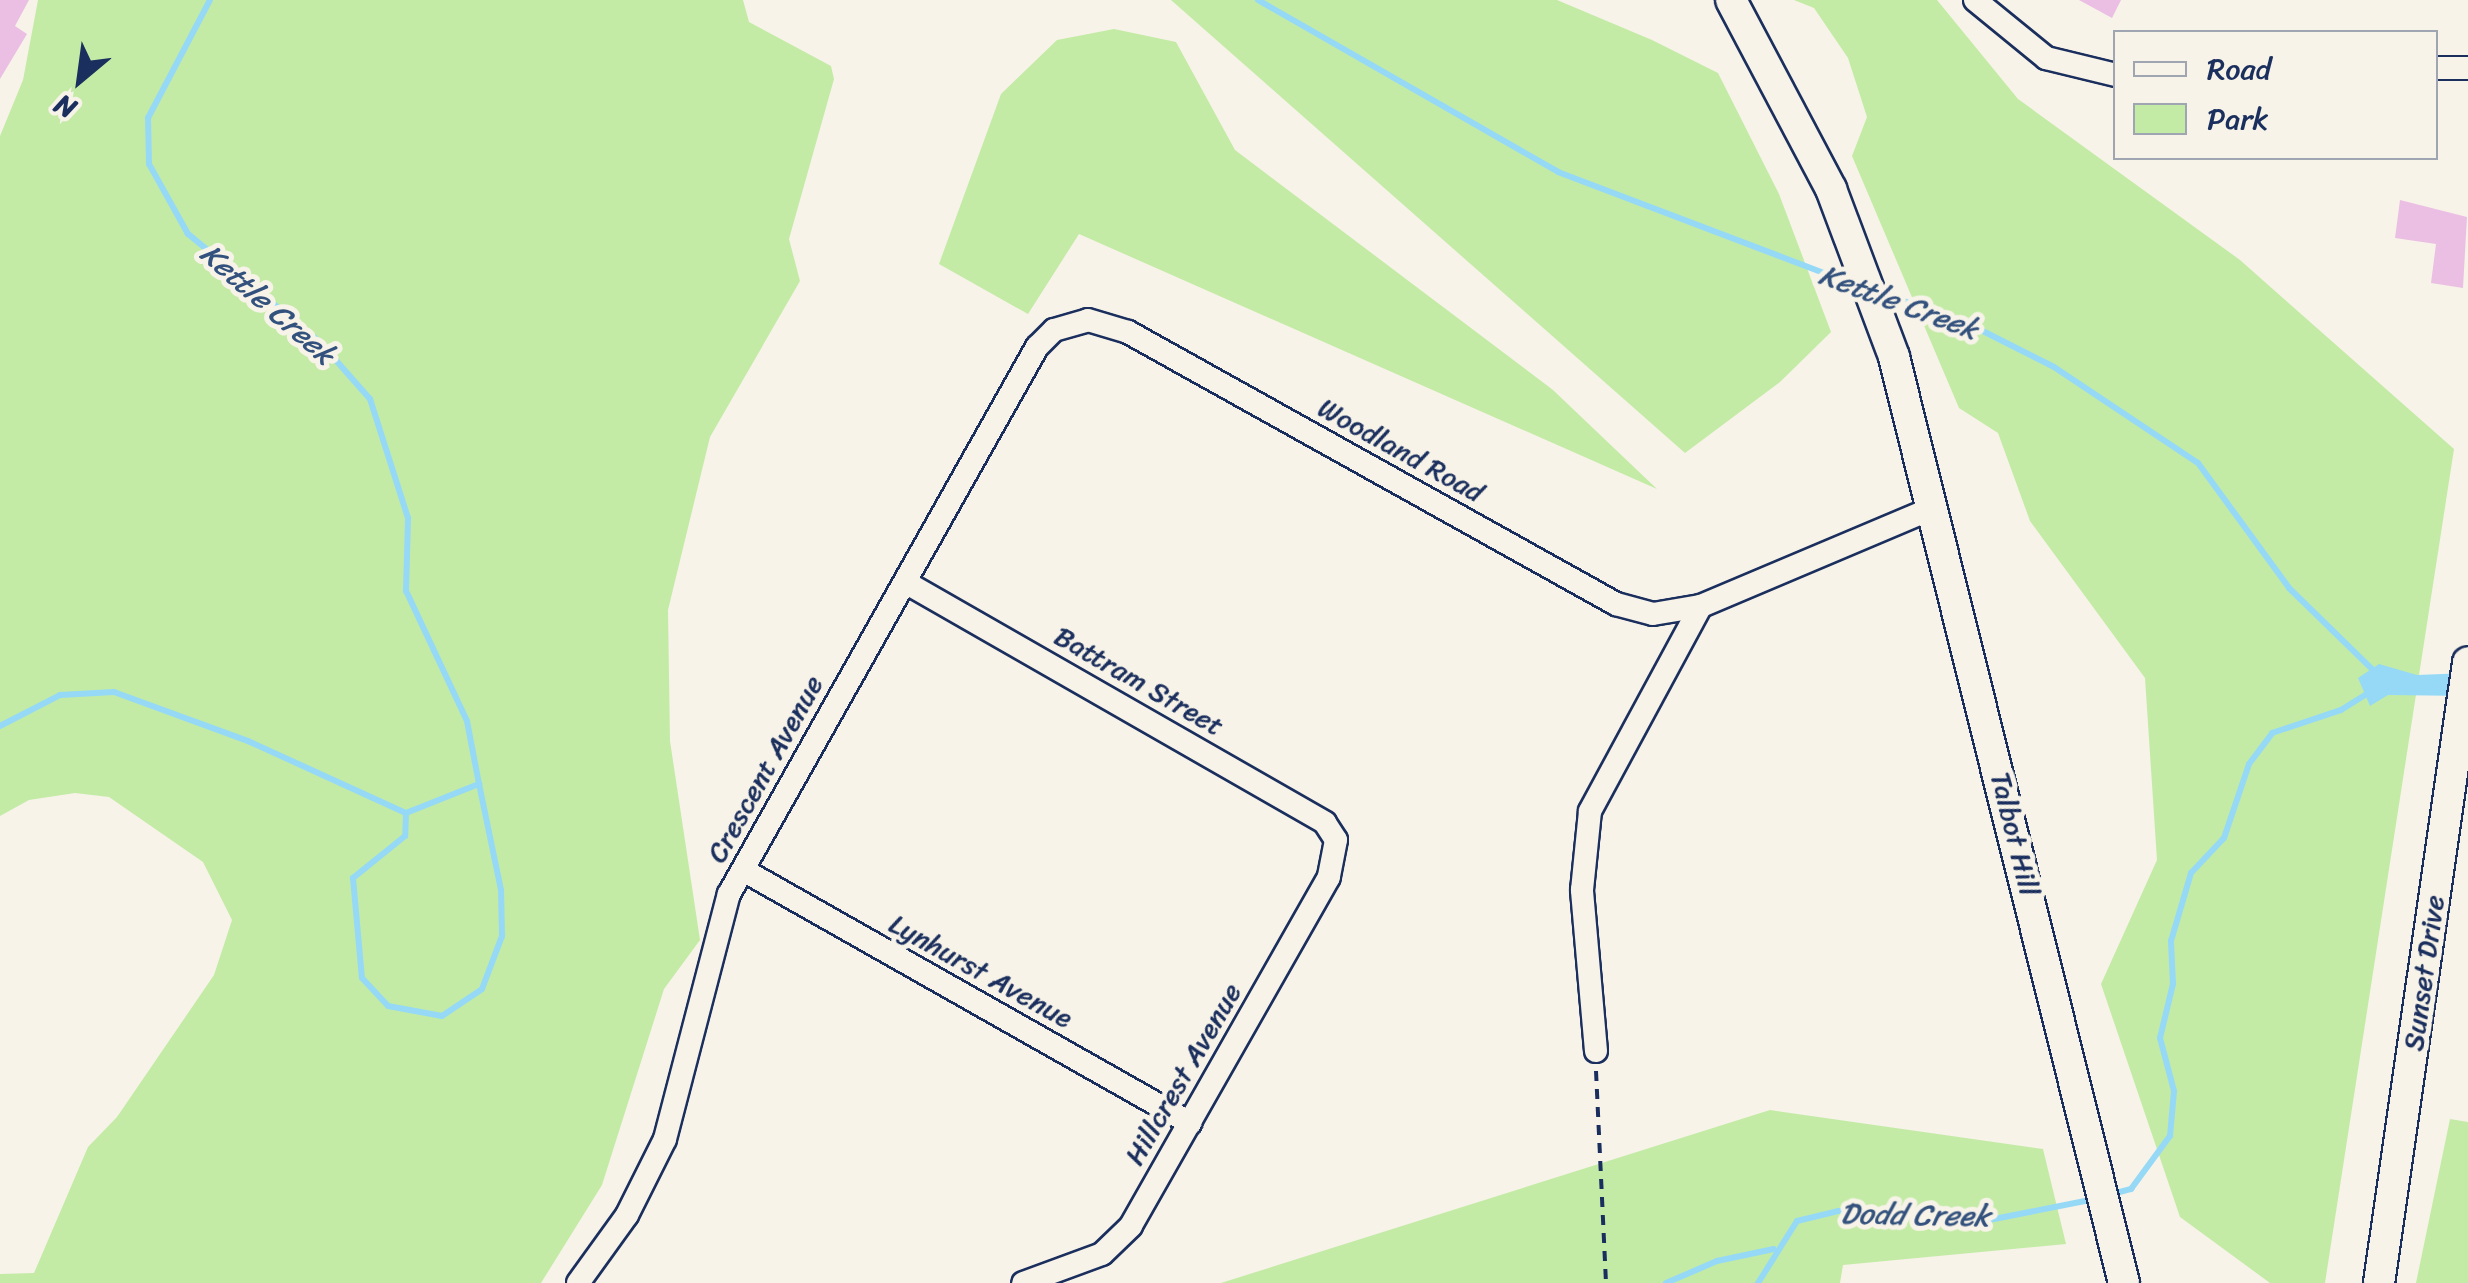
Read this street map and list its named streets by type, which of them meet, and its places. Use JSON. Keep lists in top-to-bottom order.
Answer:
{
  "streets": {
    "main road": ["Talbot Hill", "Sunset Drive"],
    "street": [
      "Woodland Road",
      "Battram Street",
      "Crescent Avenue",
      "Lynhurst Avenue",
      "Hillcrest Avenue"
    ]
  },
  "crossings": [
    ["Woodland Road", "Crescent Avenue"],
    ["Woodland Road", "Talbot Hill"],
    ["Battram Street", "Crescent Avenue"],
    ["Battram Street", "Hillcrest Avenue"],
    ["Crescent Avenue", "Lynhurst Avenue"],
    ["Lynhurst Avenue", "Hillcrest Avenue"]
  ],
  "water": ["Kettle Creek", "Dodd Creek"],
  "legend": ["Road", "Park"],
  "north": "bottom left"
}
